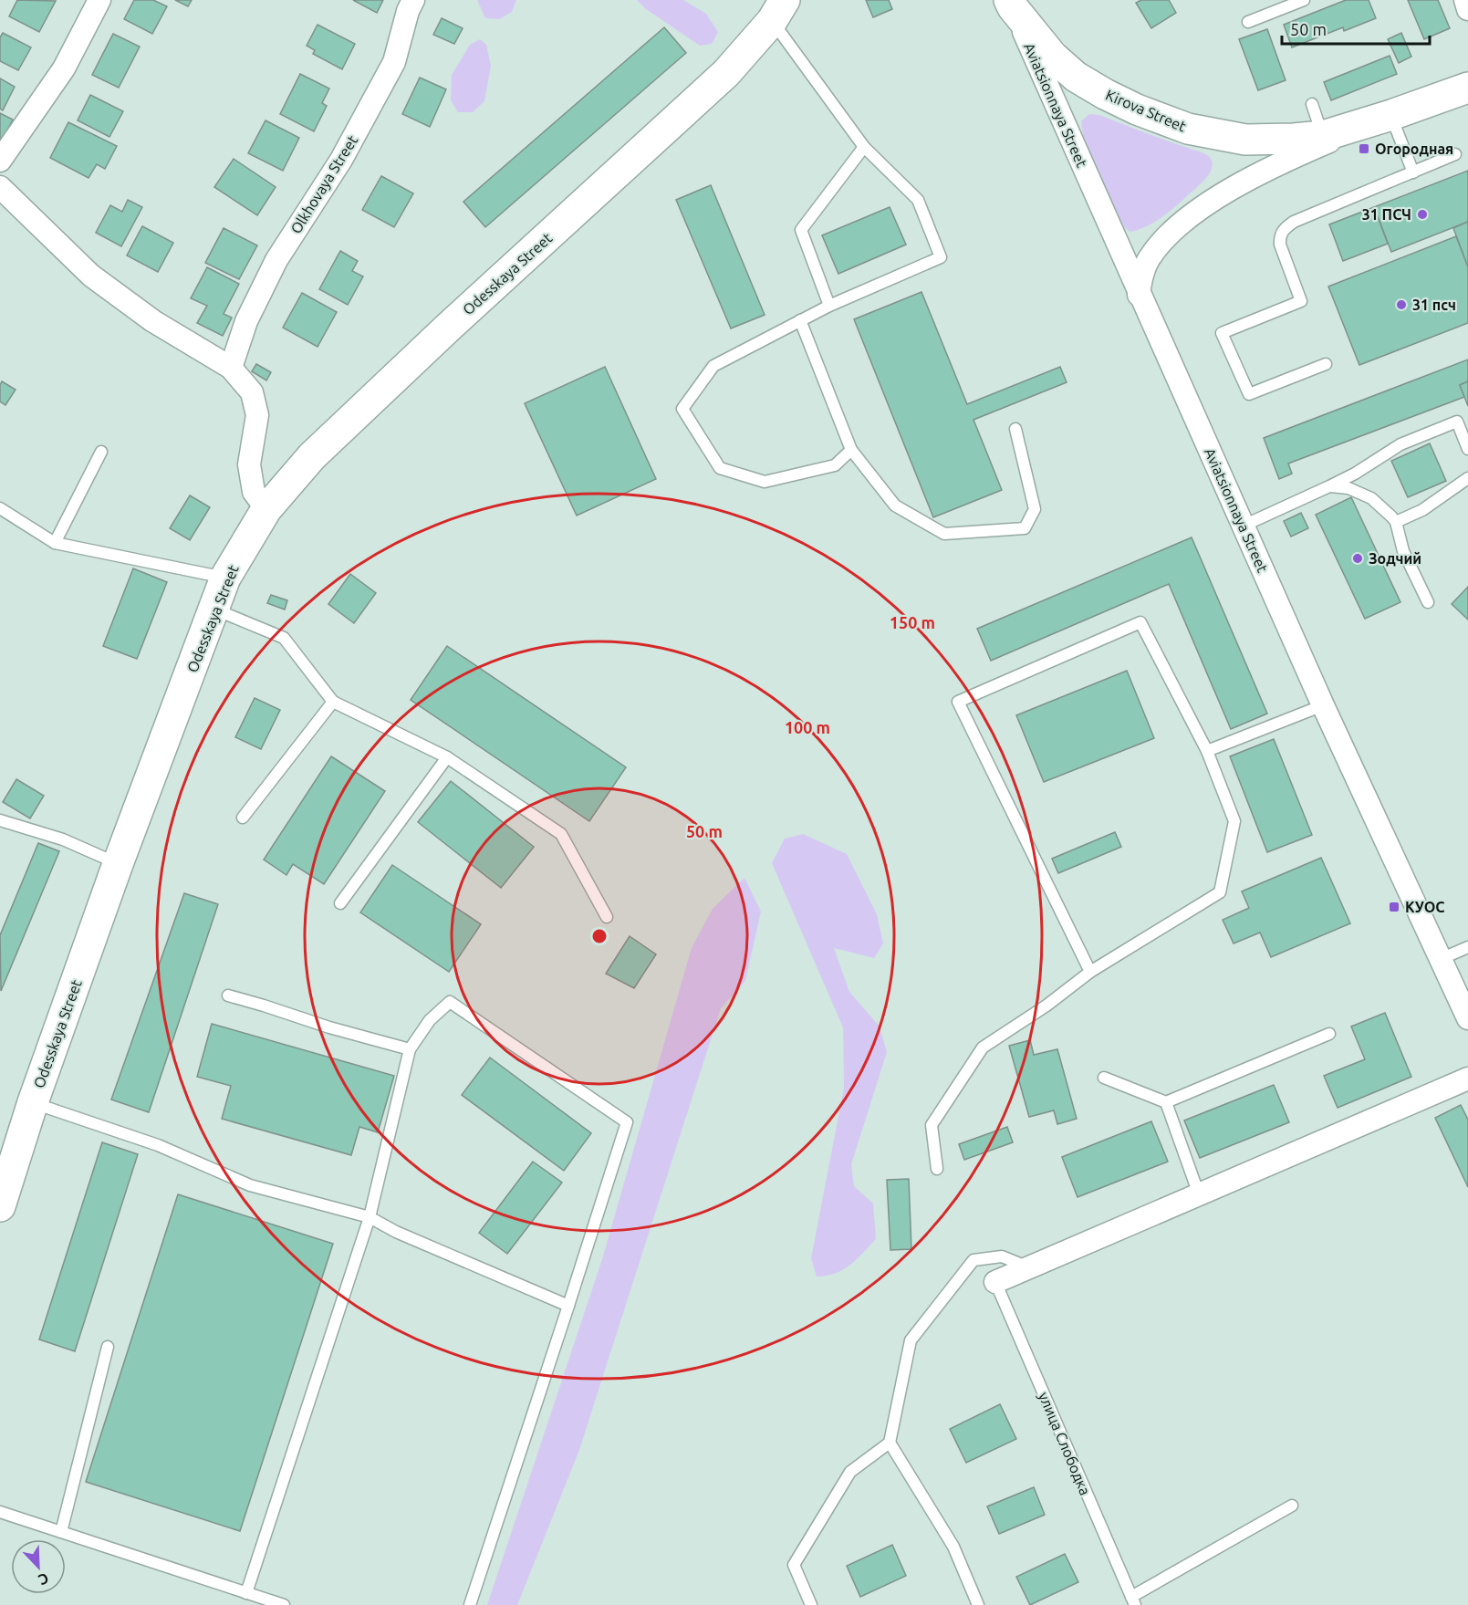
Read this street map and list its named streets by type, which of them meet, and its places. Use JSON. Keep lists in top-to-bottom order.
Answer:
{
  "streets": {
    "main road": ["Kirova Street", "Odesskaya Street"],
    "street": ["Aviatsionnaya Street", "Olkhovaya Street"],
    "lane": ["улица Слободка"]
  },
  "crossings": [
    ["Aviatsionnaya Street", "Kirova Street"]
  ],
  "places": {
    "transit": ["Огородная", "КУОС"],
    "other": ["31 ПСЧ", "31 псч", "Зодчий"]
  },
  "scale_bar": "50 m",
  "north": "bottom right",
  "rings": ["150 m", "100 m", "50 m"]
}
